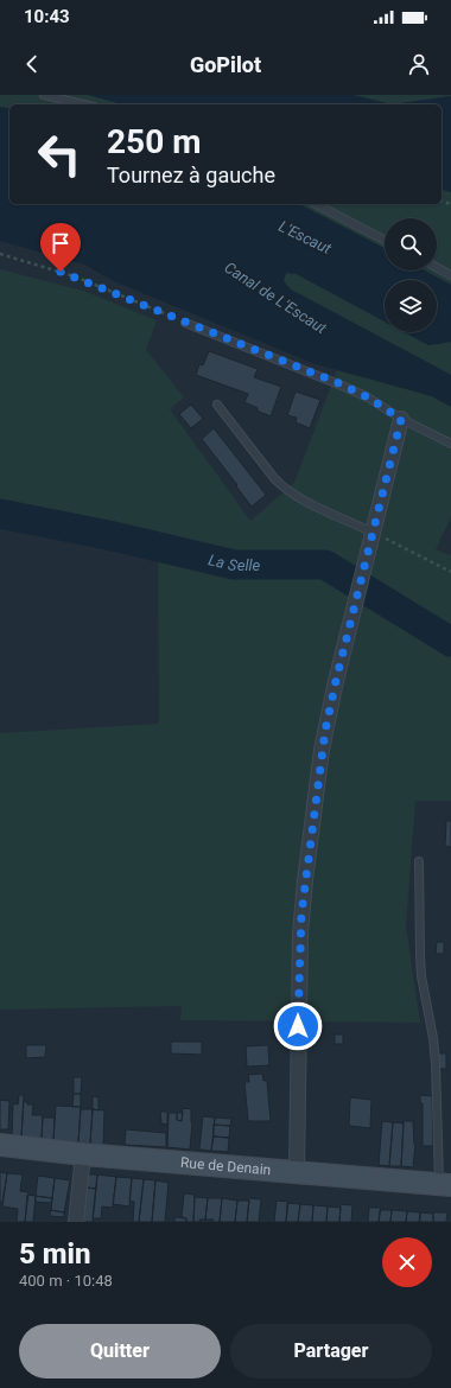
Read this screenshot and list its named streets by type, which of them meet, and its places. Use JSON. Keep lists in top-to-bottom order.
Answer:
{
  "streets": {
    "street": ["Rue de Denain"]
  },
  "water": ["L'Escaut", "Canal de L'Escaut", "La Selle"],
  "page": {
    "status": "10:43",
    "header": "GoPilot",
    "turn": ["250 m", "Tournez à gauche"],
    "heading": ["5 min", "400 m · 10:48"],
    "buttons": ["Quitter", "Partager"]
  }
}
